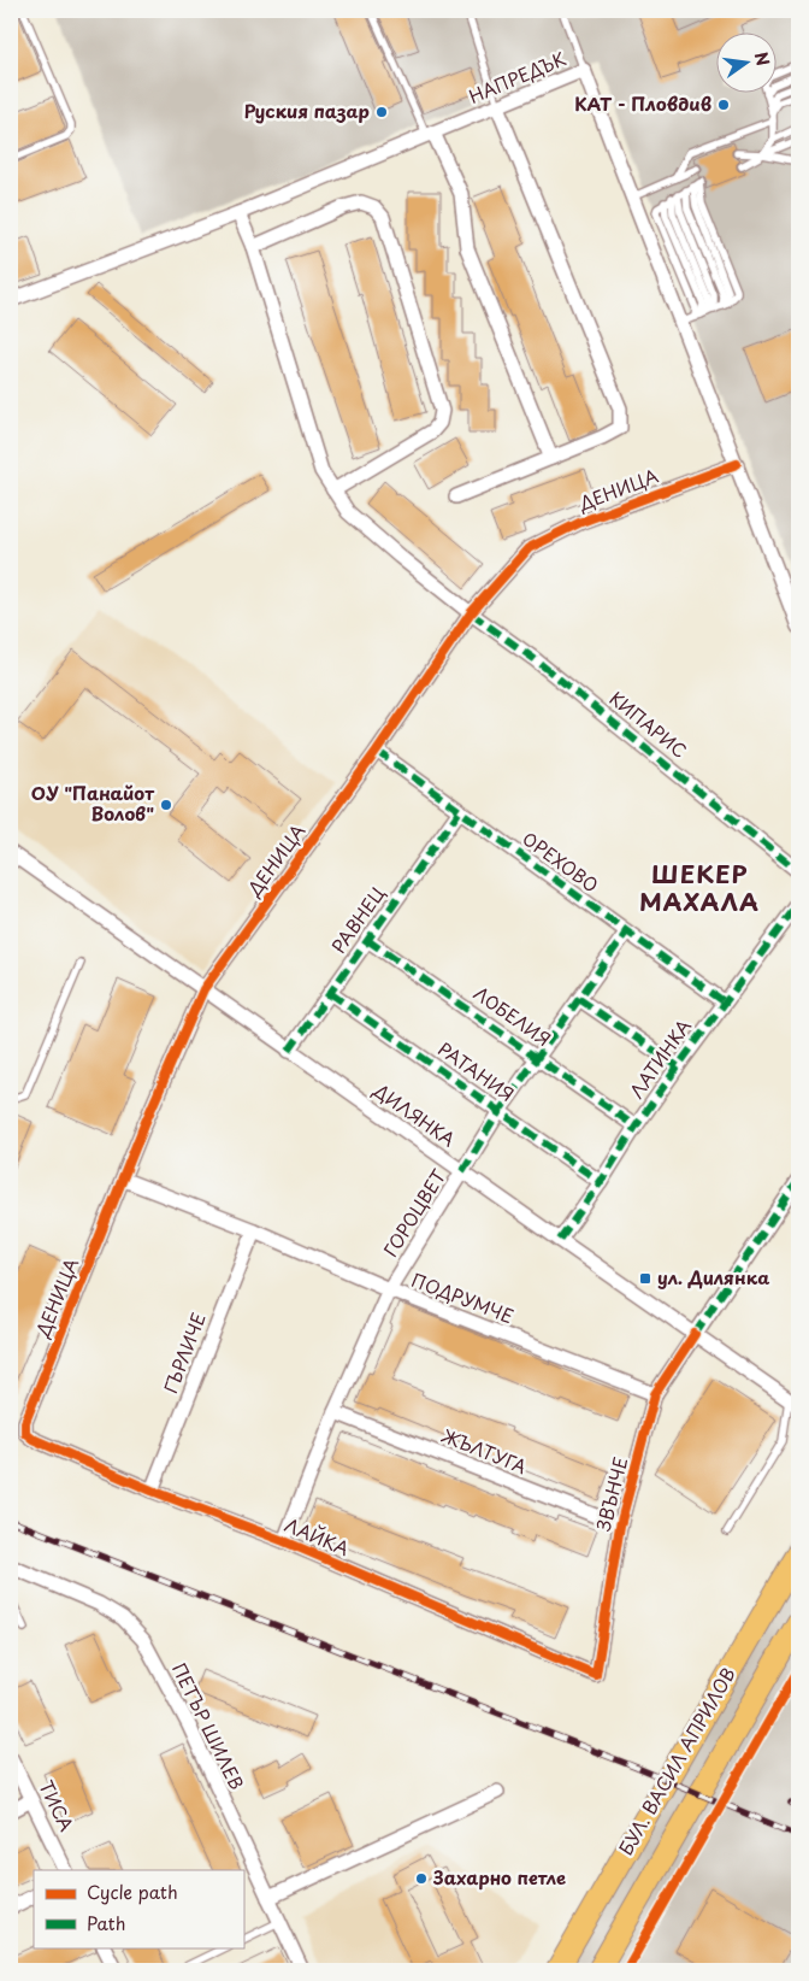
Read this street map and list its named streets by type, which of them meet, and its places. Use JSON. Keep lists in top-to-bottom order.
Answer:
{
  "streets": {
    "main road": ["БУЛ. ВАСИЛ АПРИЛОВ"],
    "street": [
      "НАПРЕДЪК",
      "ДЕНИЦА",
      "КИПАРИС",
      "ОРЕХОВО",
      "РАВНЕЦ",
      "ЛОБЕЛИЯ",
      "ЛАТИНКА",
      "РАТАНИЯ",
      "ДИЛЯНКА",
      "ГОРОЦВЕТ",
      "ПОДРУМЧЕ",
      "ГЪРЛИЧЕ",
      "ЖЪЛТУГА",
      "ЗВЪНЧЕ",
      "ЛАЙКА",
      "ПЕТЪР ШИЛЕВ",
      "ТИСА"
    ]
  },
  "crossings": [
    ["НАПРЕДЪК", "ДЕНИЦА"],
    ["НАПРЕДЪК", "КИПАРИС"],
    ["ДЕНИЦА", "КИПАРИС"],
    ["ДЕНИЦА", "ОРЕХОВО"],
    ["ДЕНИЦА", "ДИЛЯНКА"],
    ["ДЕНИЦА", "ПОДРУМЧЕ"],
    ["ДЕНИЦА", "ЛАЙКА"],
    ["ОРЕХОВО", "РАВНЕЦ"],
    ["ОРЕХОВО", "ЛАТИНКА"],
    ["ОРЕХОВО", "ГОРОЦВЕТ"],
    ["РАВНЕЦ", "ЛОБЕЛИЯ"],
    ["РАВНЕЦ", "РАТАНИЯ"],
    ["РАВНЕЦ", "ДИЛЯНКА"],
    ["ЛОБЕЛИЯ", "ЛАТИНКА"],
    ["ЛОБЕЛИЯ", "ГОРОЦВЕТ"],
    ["ЛАТИНКА", "РАТАНИЯ"],
    ["ЛАТИНКА", "ДИЛЯНКА"],
    ["РАТАНИЯ", "ГОРОЦВЕТ"],
    ["ДИЛЯНКА", "ГОРОЦВЕТ"],
    ["ДИЛЯНКА", "ЗВЪНЧЕ"],
    ["ГОРОЦВЕТ", "ПОДРУМЧЕ"],
    ["ГОРОЦВЕТ", "ЖЪЛТУГА"],
    ["ГОРОЦВЕТ", "ЛАЙКА"],
    ["ПОДРУМЧЕ", "ГЪРЛИЧЕ"],
    ["ПОДРУМЧЕ", "ЗВЪНЧЕ"],
    ["ГЪРЛИЧЕ", "ЛАЙКА"],
    ["ЖЪЛТУГА", "ЗВЪНЧЕ"],
    ["ЗВЪНЧЕ", "ЛАЙКА"]
  ],
  "districts": ["ШЕКЕР МАХАЛА"],
  "places": {
    "other": [
      "КАТ - Пловдив",
      "Руския пазар",
      "ОУ \"Панайот Волов\"",
      "Захарно петле"
    ],
    "transit": ["ул. Дилянка"]
  },
  "legend": ["Cycle path", "Path"],
  "north": "right"
}
